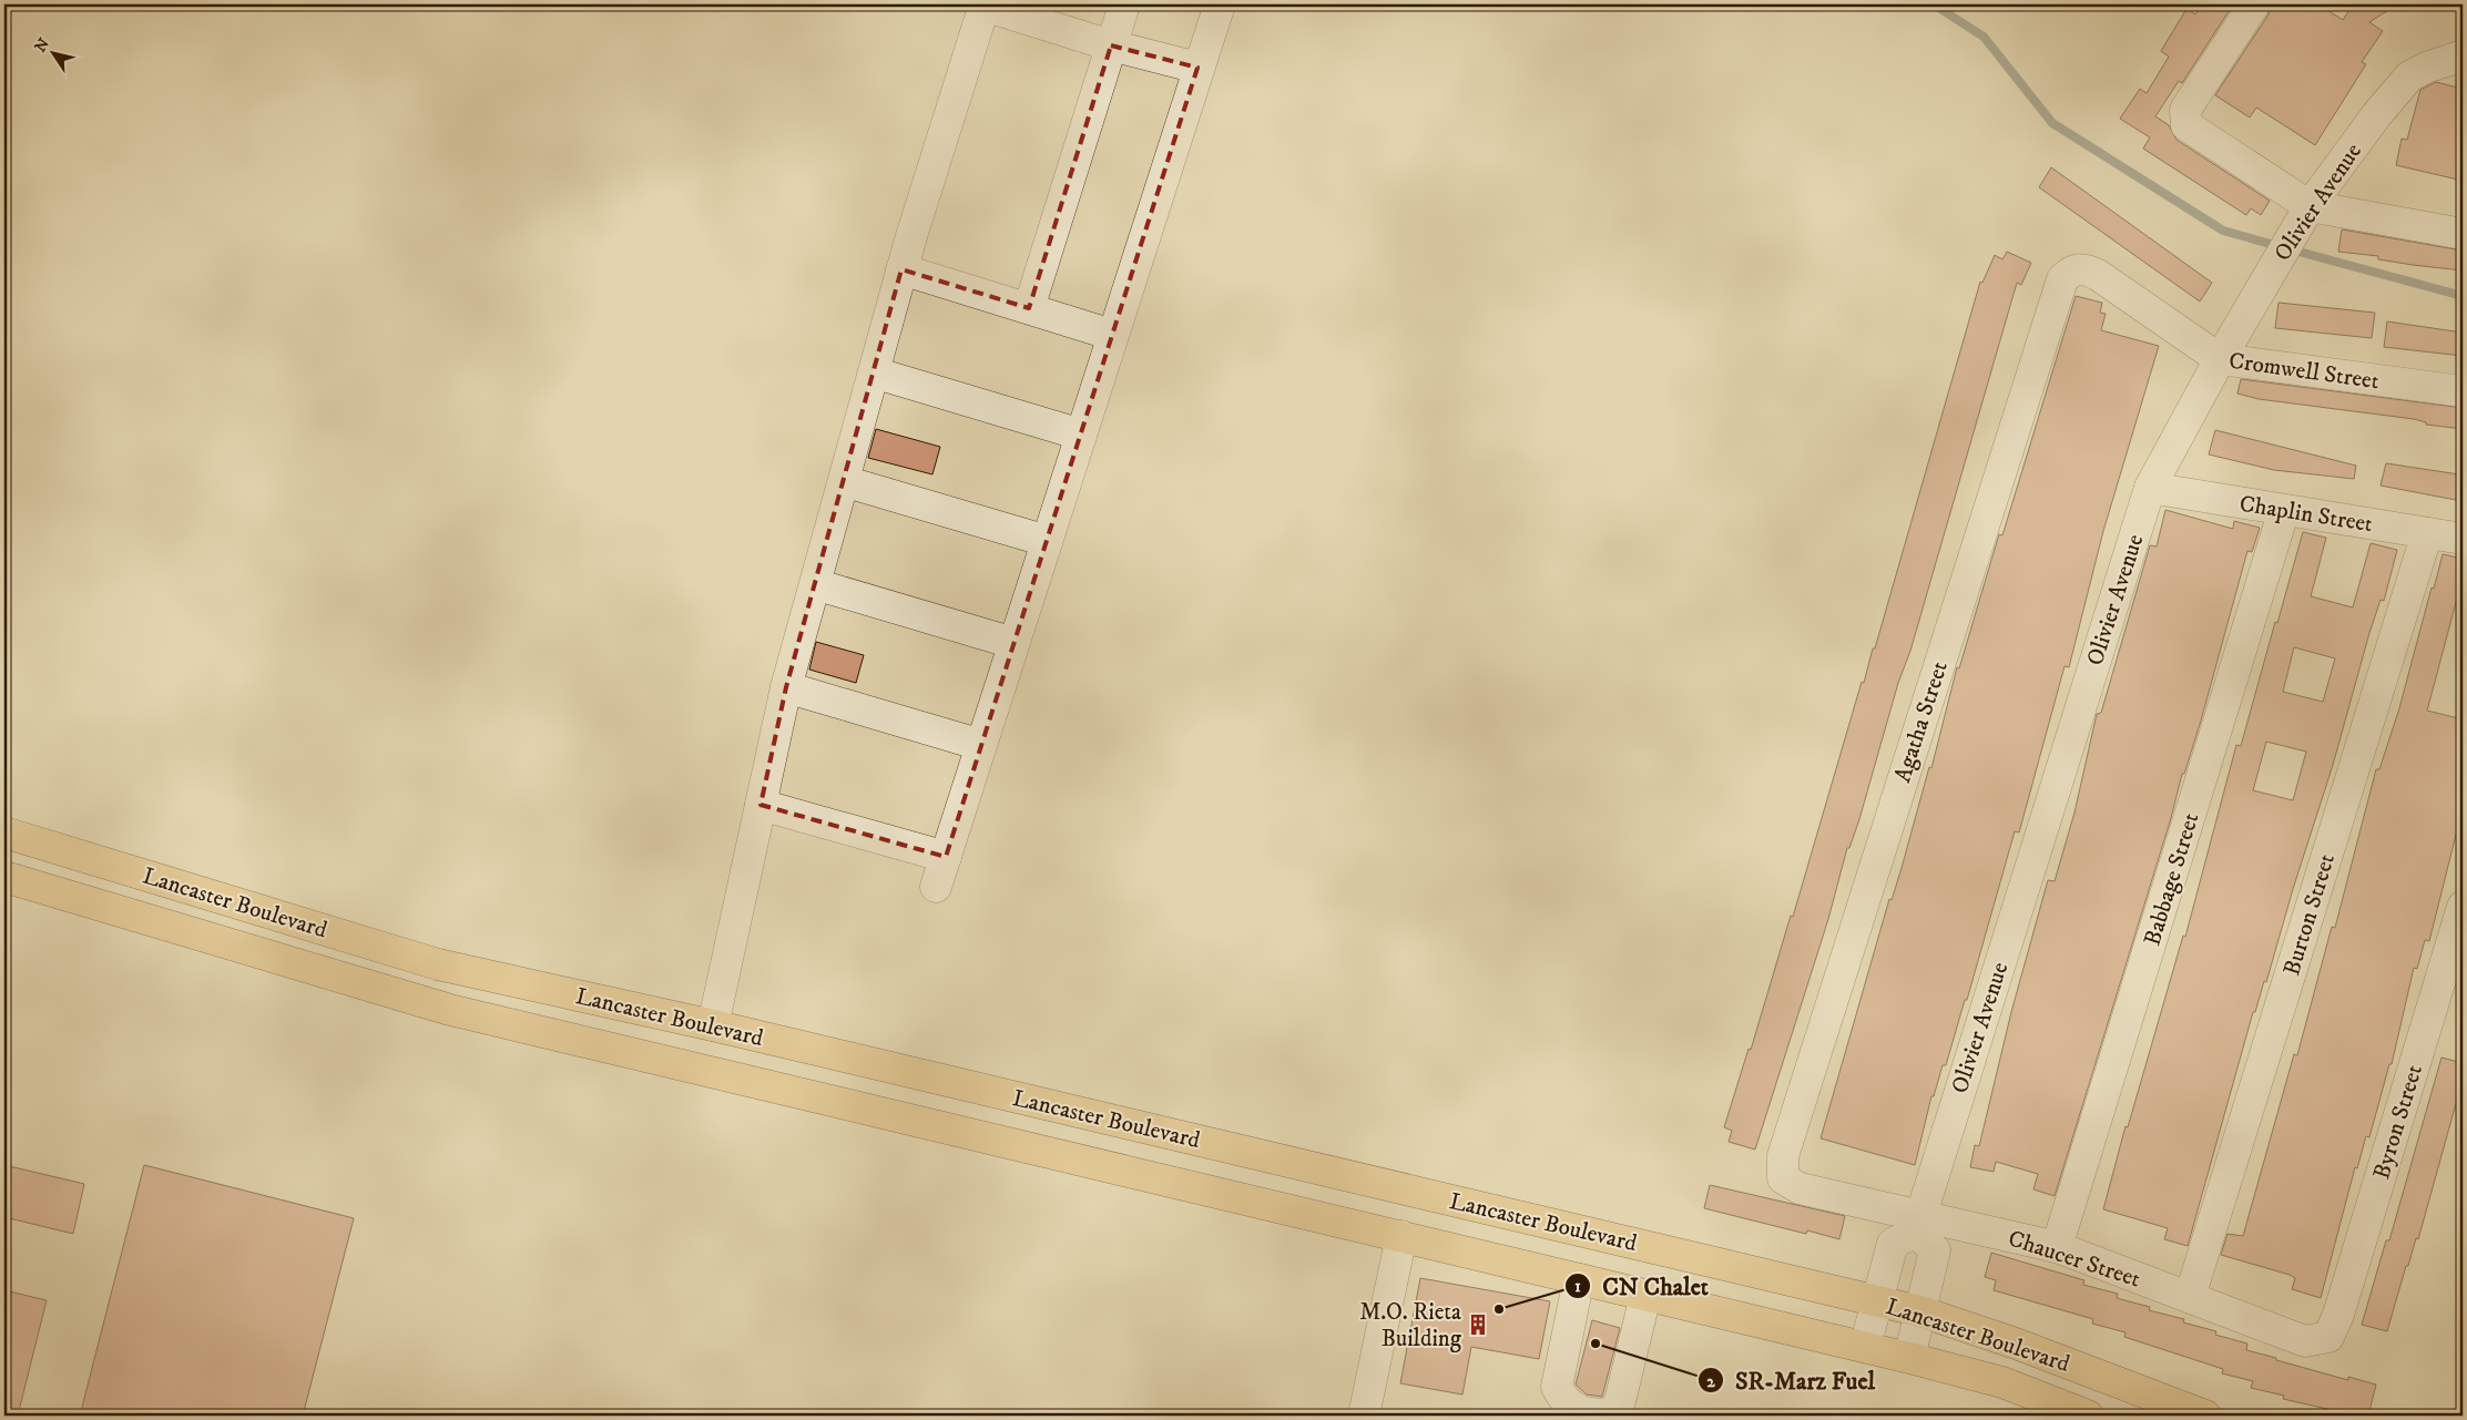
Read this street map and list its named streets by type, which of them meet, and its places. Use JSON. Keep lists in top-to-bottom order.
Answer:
{
  "streets": {
    "main road": ["Lancaster Boulevard"],
    "street": [
      "Olivier Avenue",
      "Cromwell Street",
      "Chaplin Street",
      "Agatha Street",
      "Babbage Street",
      "Burton Street",
      "Byron Street",
      "Chaucer Street"
    ]
  },
  "crossings": [
    ["Olivier Avenue", "Cromwell Street"],
    ["Olivier Avenue", "Chaplin Street"],
    ["Olivier Avenue", "Chaucer Street"],
    ["Cromwell Street", "Agatha Street"],
    ["Chaplin Street", "Babbage Street"],
    ["Chaplin Street", "Burton Street"],
    ["Agatha Street", "Chaucer Street"],
    ["Babbage Street", "Chaucer Street"],
    ["Burton Street", "Chaucer Street"],
    ["Byron Street", "Chaucer Street"]
  ],
  "places": {
    "other": ["CN Chalet", "SR-Marz Fuel"],
    "building": ["M.O. Rieta Building"]
  },
  "north": "top left"
}
